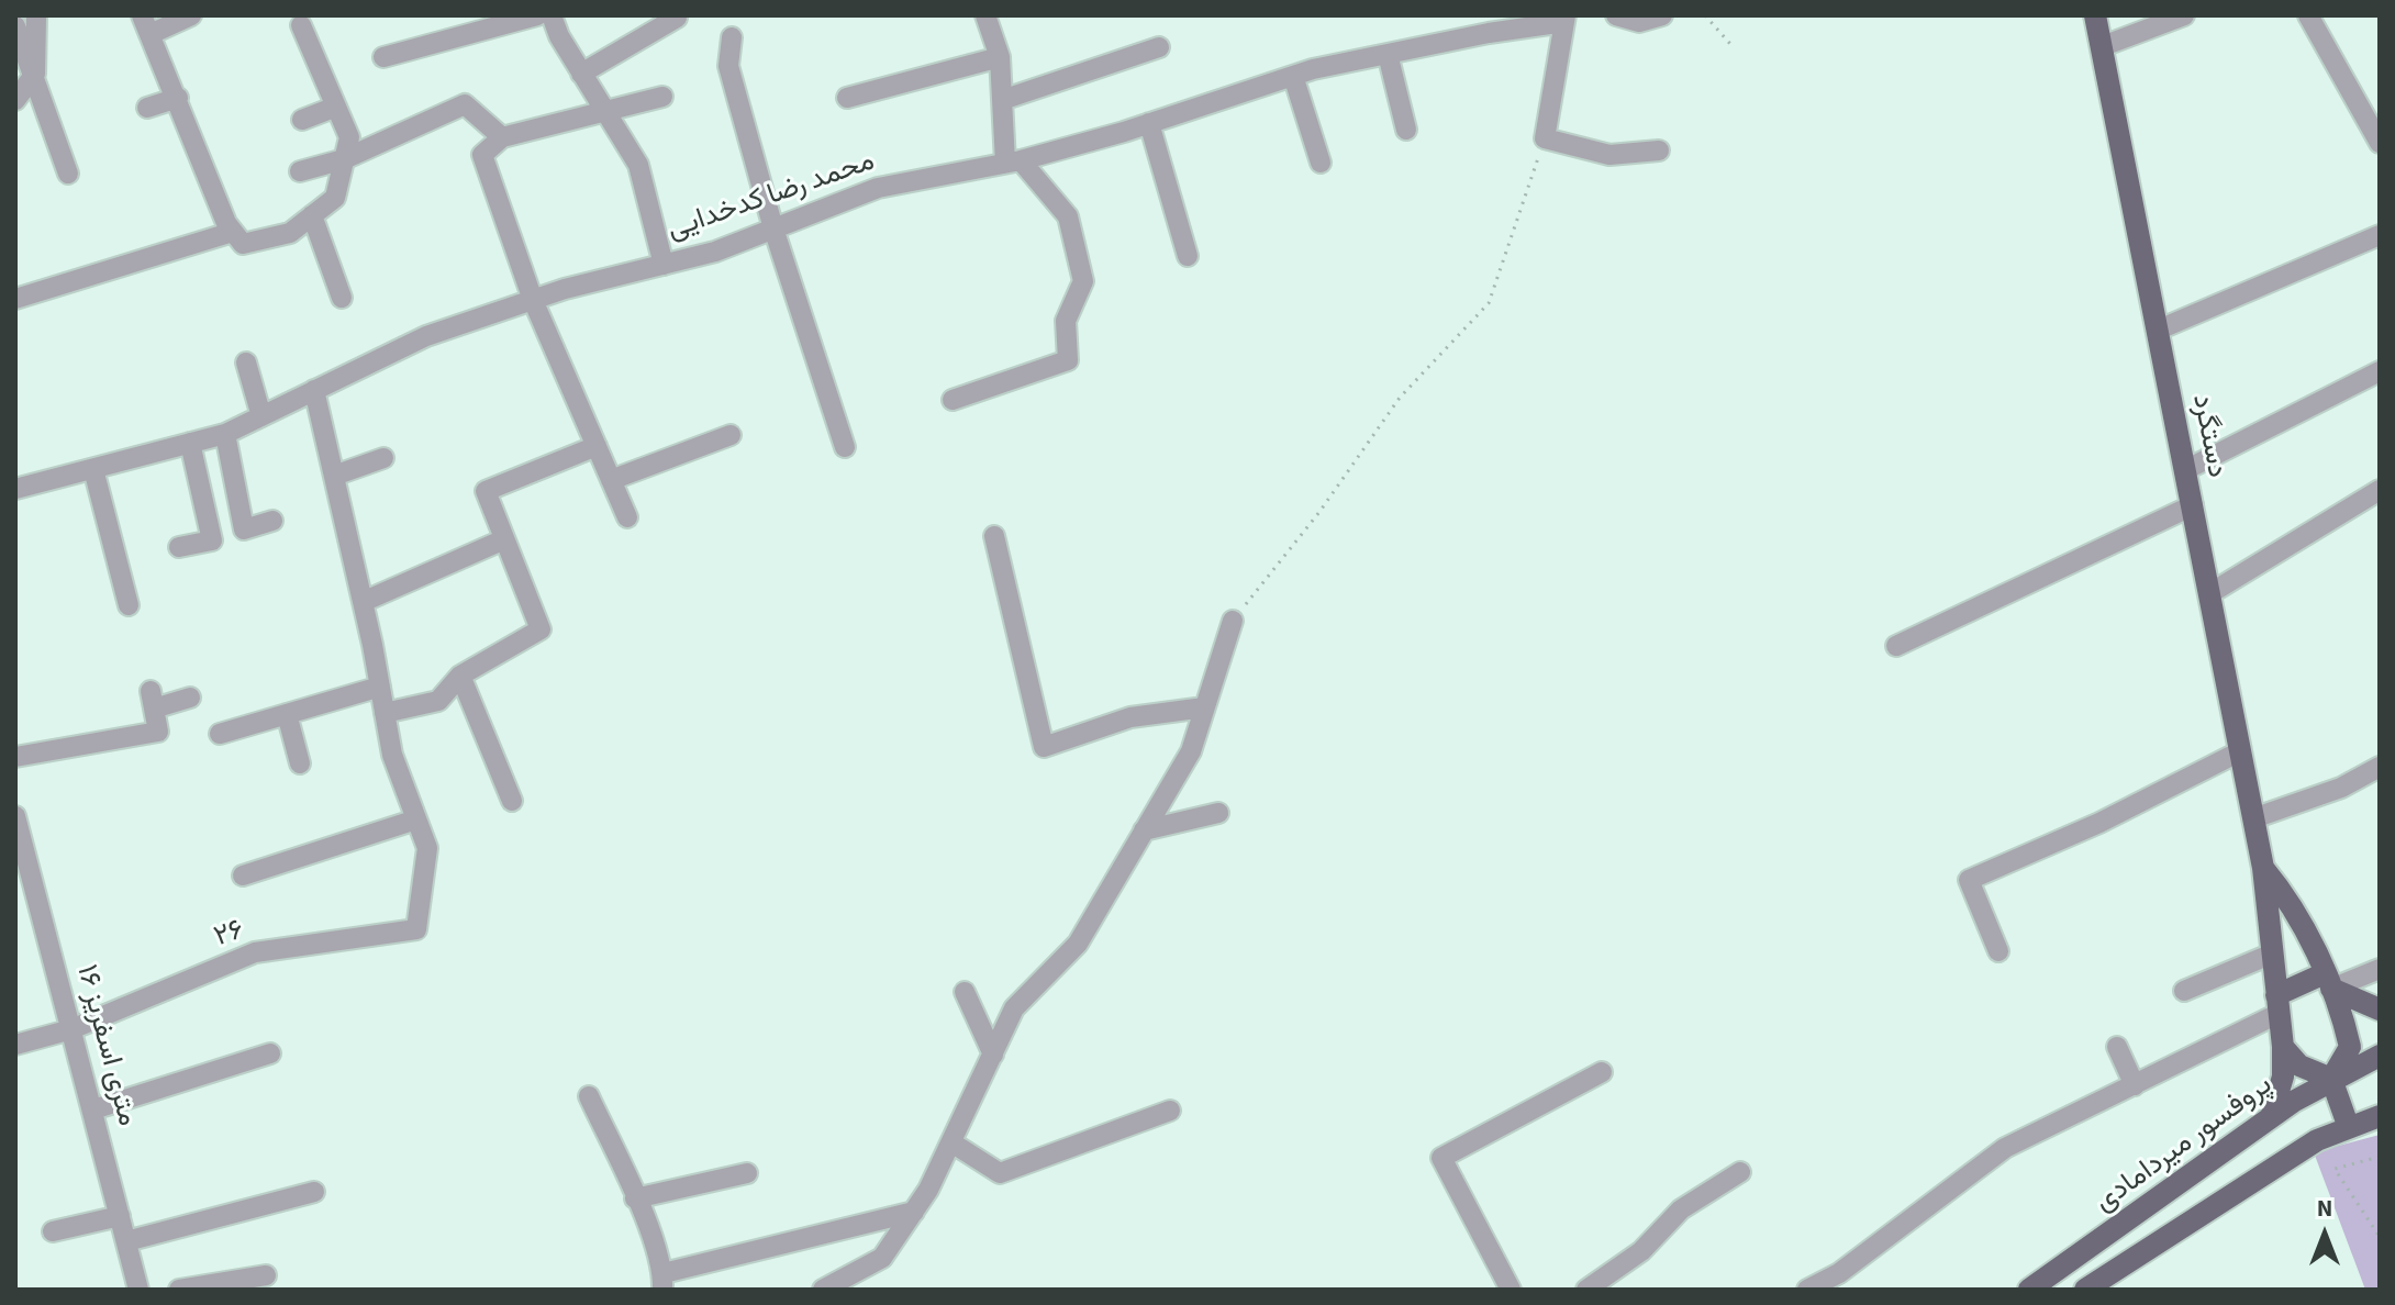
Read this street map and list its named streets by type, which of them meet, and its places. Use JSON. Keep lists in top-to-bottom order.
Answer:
{
  "streets": {
    "main road": ["دستگرد", "پروفسور میردامادی"],
    "street": ["محمد رضا کدخدایی", "۲۶", "۱۶ متری اسفریز"]
  },
  "crossings": [
    ["دستگرد", "پروفسور میردامادی"],
    ["۲۶", "۱۶ متری اسفریز"]
  ],
  "north": "top"
}
